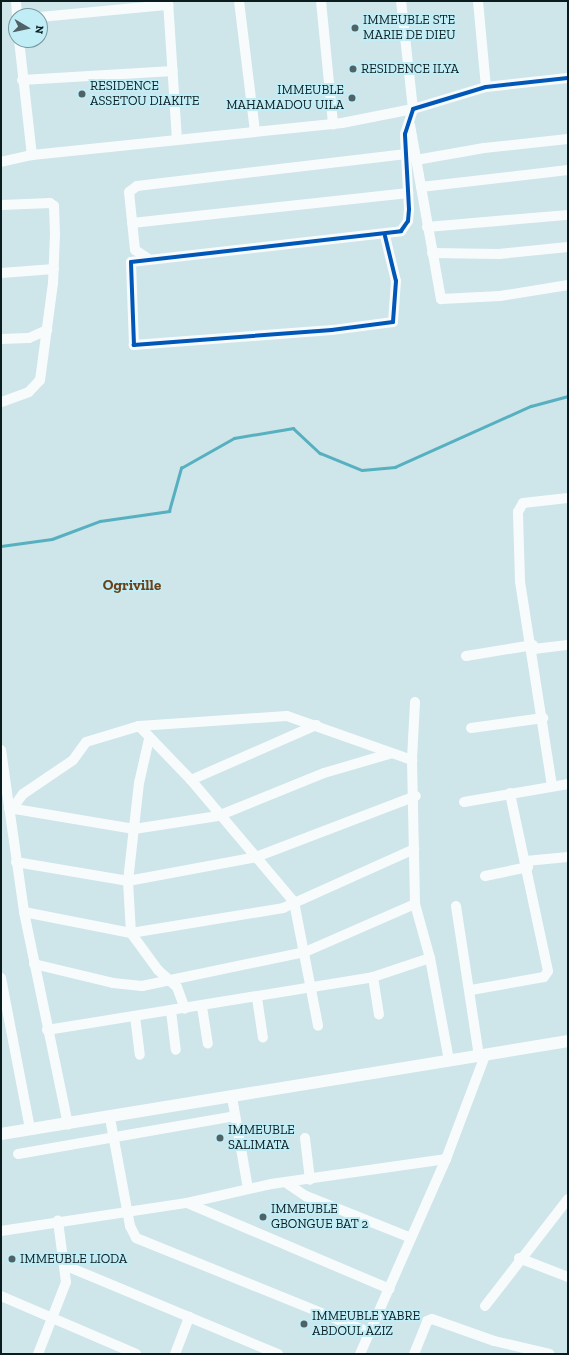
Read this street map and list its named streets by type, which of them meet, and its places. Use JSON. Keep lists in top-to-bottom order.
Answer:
{
  "districts": ["Ogriville"],
  "places": [
    "IMMEUBLE STE MARIE DE DIEU",
    "RESIDENCE ILYA",
    "RESIDENCE ASSETOU DIAKITE",
    "IMMEUBLE MAHAMADOU UILA",
    "IMMEUBLE SALIMATA",
    "IMMEUBLE GBONGUE BAT 2",
    "IMMEUBLE LIODA",
    "IMMEUBLE YABRE ABDOUL AZIZ"
  ],
  "north": "right"
}
